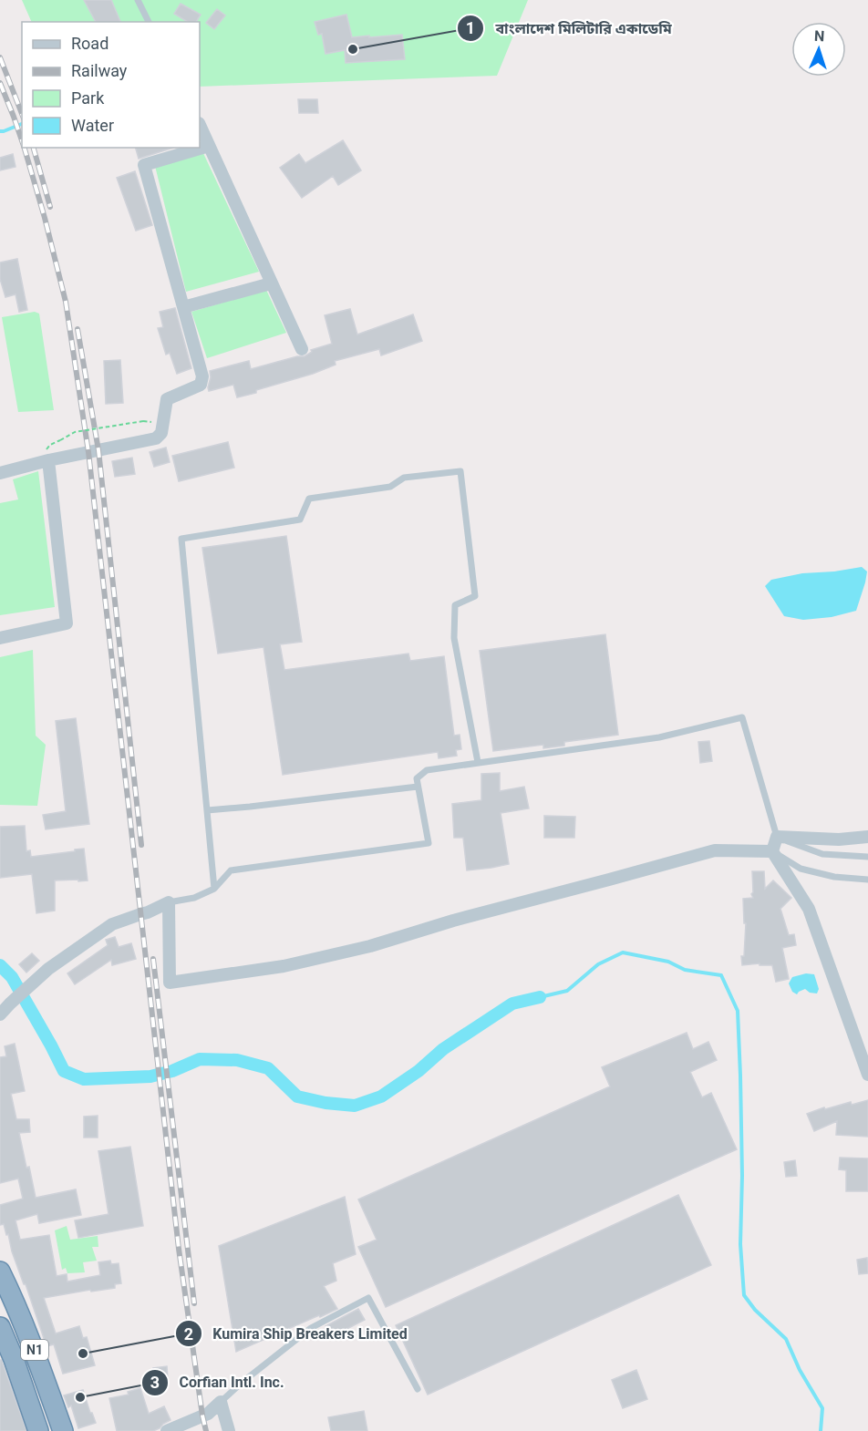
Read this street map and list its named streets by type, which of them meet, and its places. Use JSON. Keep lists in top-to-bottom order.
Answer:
{
  "streets": {
    "highway": ["N1"]
  },
  "places": ["বাংলাদেশ মিলিটারি একাডেমি", "Kumira Ship Breakers Limited", "Corfian Intl. Inc."],
  "legend": [
    "Road",
    "Railway",
    "Park",
    "Water"
  ],
  "north": "top"
}
